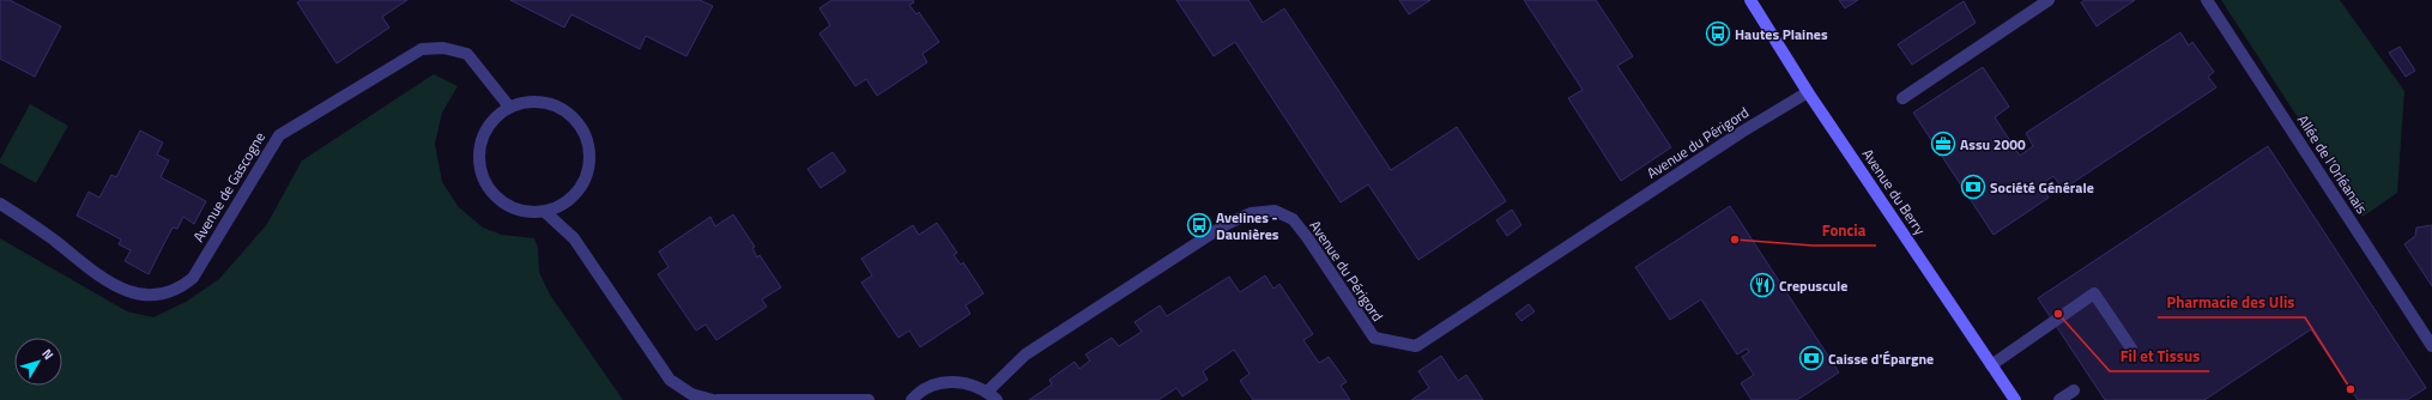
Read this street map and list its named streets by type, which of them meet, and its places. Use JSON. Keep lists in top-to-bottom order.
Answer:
{
  "streets": {
    "street": [
      "Avenue du Périgord",
      "Allée de l'Orléanais",
      "Avenue de Gascogne",
      "Avenue du Berry"
    ]
  },
  "crossings": [
    ["Avenue du Périgord", "Avenue du Berry"]
  ],
  "places": {
    "bus stop": ["Hautes Plaines", "Avelines - Daunières"],
    "office": ["Assu 2000"],
    "bank": ["Société Générale", "Caisse d'Épargne"],
    "other": ["Foncia", "Fil et Tissus", "Pharmacie des Ulis"],
    "restaurant": ["Crepuscule"]
  },
  "north": "top right"
}
